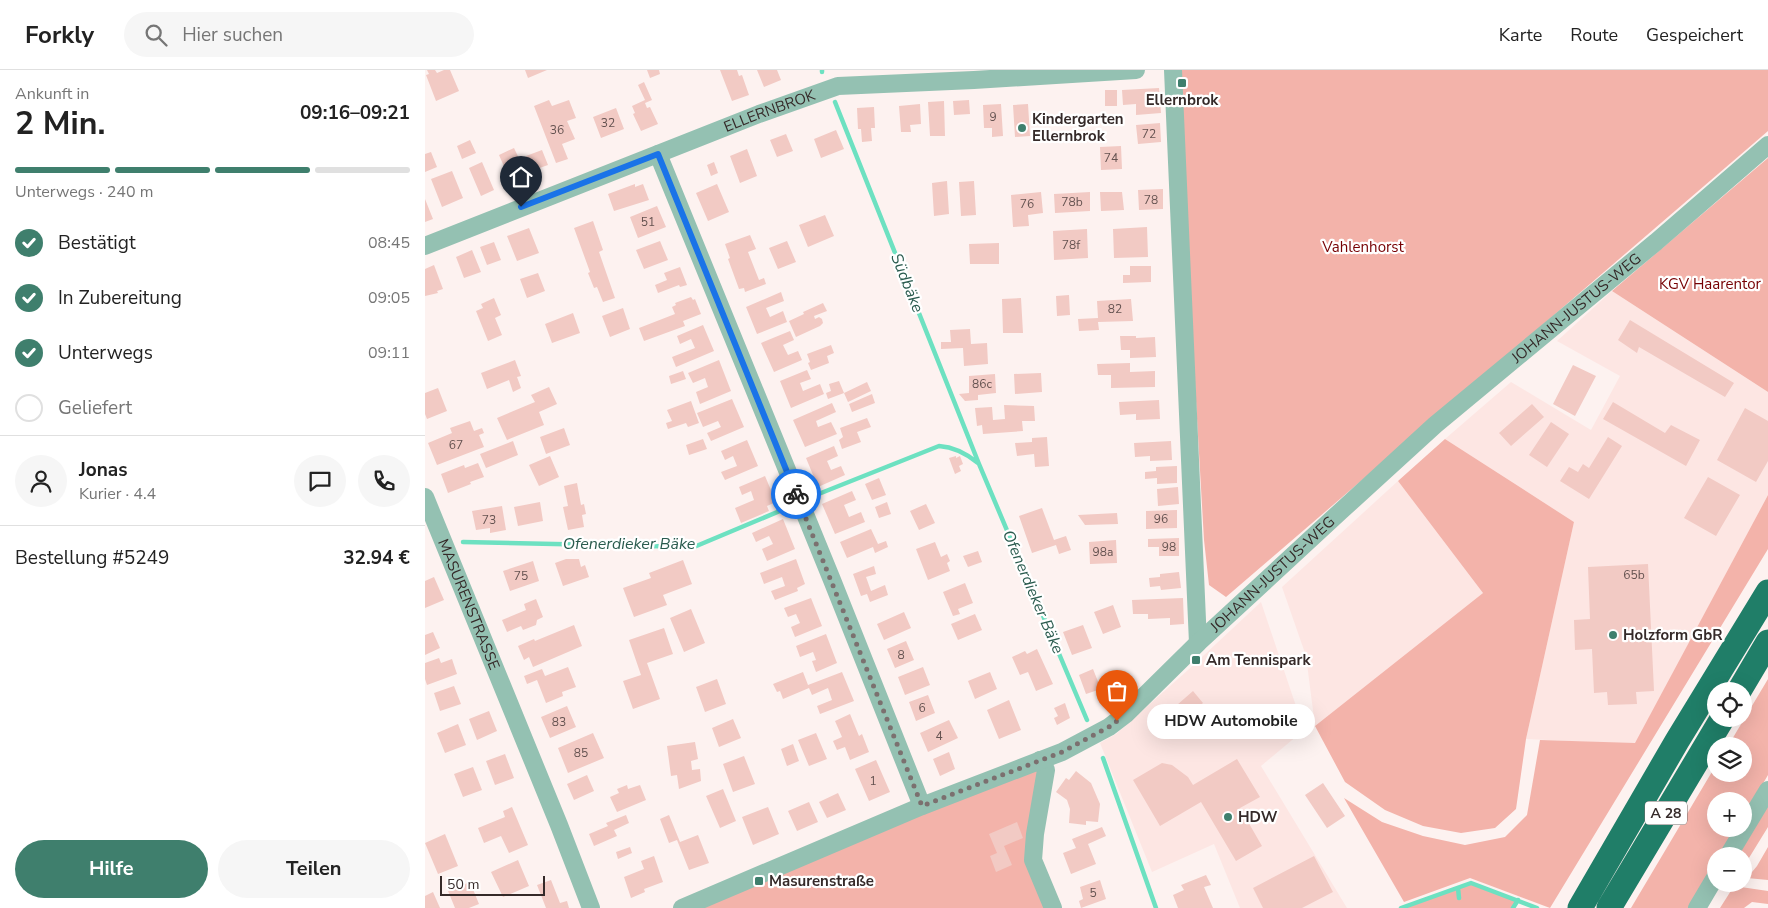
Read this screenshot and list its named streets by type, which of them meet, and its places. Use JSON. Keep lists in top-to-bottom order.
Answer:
{
  "streets": {
    "highway": ["A 28"],
    "street": ["ELLERNBROK", "JOHANN-JUSTUS-WEG", "MASURENSTRASSE"]
  },
  "water": ["Südbäke", "Ofenerdieker Bäke"],
  "parks": ["Vahlenhorst", "KGV Haarentor"],
  "places": {
    "transit": ["Ellernbrok", "Am Tennispark", "Masurenstraße"],
    "other": [
      "Kindergarten Ellernbrok",
      "Holzform GbR",
      "HDW Automobile",
      "HDW"
    ]
  },
  "house_numbers": [
    "9",
    "32",
    "36",
    "72",
    "74",
    "78",
    "78b",
    "76",
    "51",
    "78f",
    "82",
    "86c",
    "67",
    "96",
    "73",
    "98",
    "98a",
    "65b",
    "75",
    "8",
    "6",
    "83",
    "4",
    "85",
    "1",
    "5"
  ],
  "scale_bar": "50 m",
  "page": {
    "header": "Forkly",
    "search": "Hier suchen",
    "nav": ["Karte", "Route", "Gespeichert"],
    "heading": ["2 Min.", "Ankunft in", "09:16–09:21"],
    "panel": [
      "Jonas",
      "Kurier · 4.4",
      "Bestellung #5249",
      "32.94 €"
    ],
    "bar": "Unterwegs · 240 m",
    "list": [
      ["Bestätigt", "08:45"],
      ["In Zubereitung", "09:05"],
      ["Unterwegs", "09:11"],
      "Geliefert"
    ],
    "map_buttons": ["+", "−"],
    "bubble": "HDW Automobile",
    "buttons": ["Hilfe", "Teilen"],
    "scale": "50 m"
  }
}
